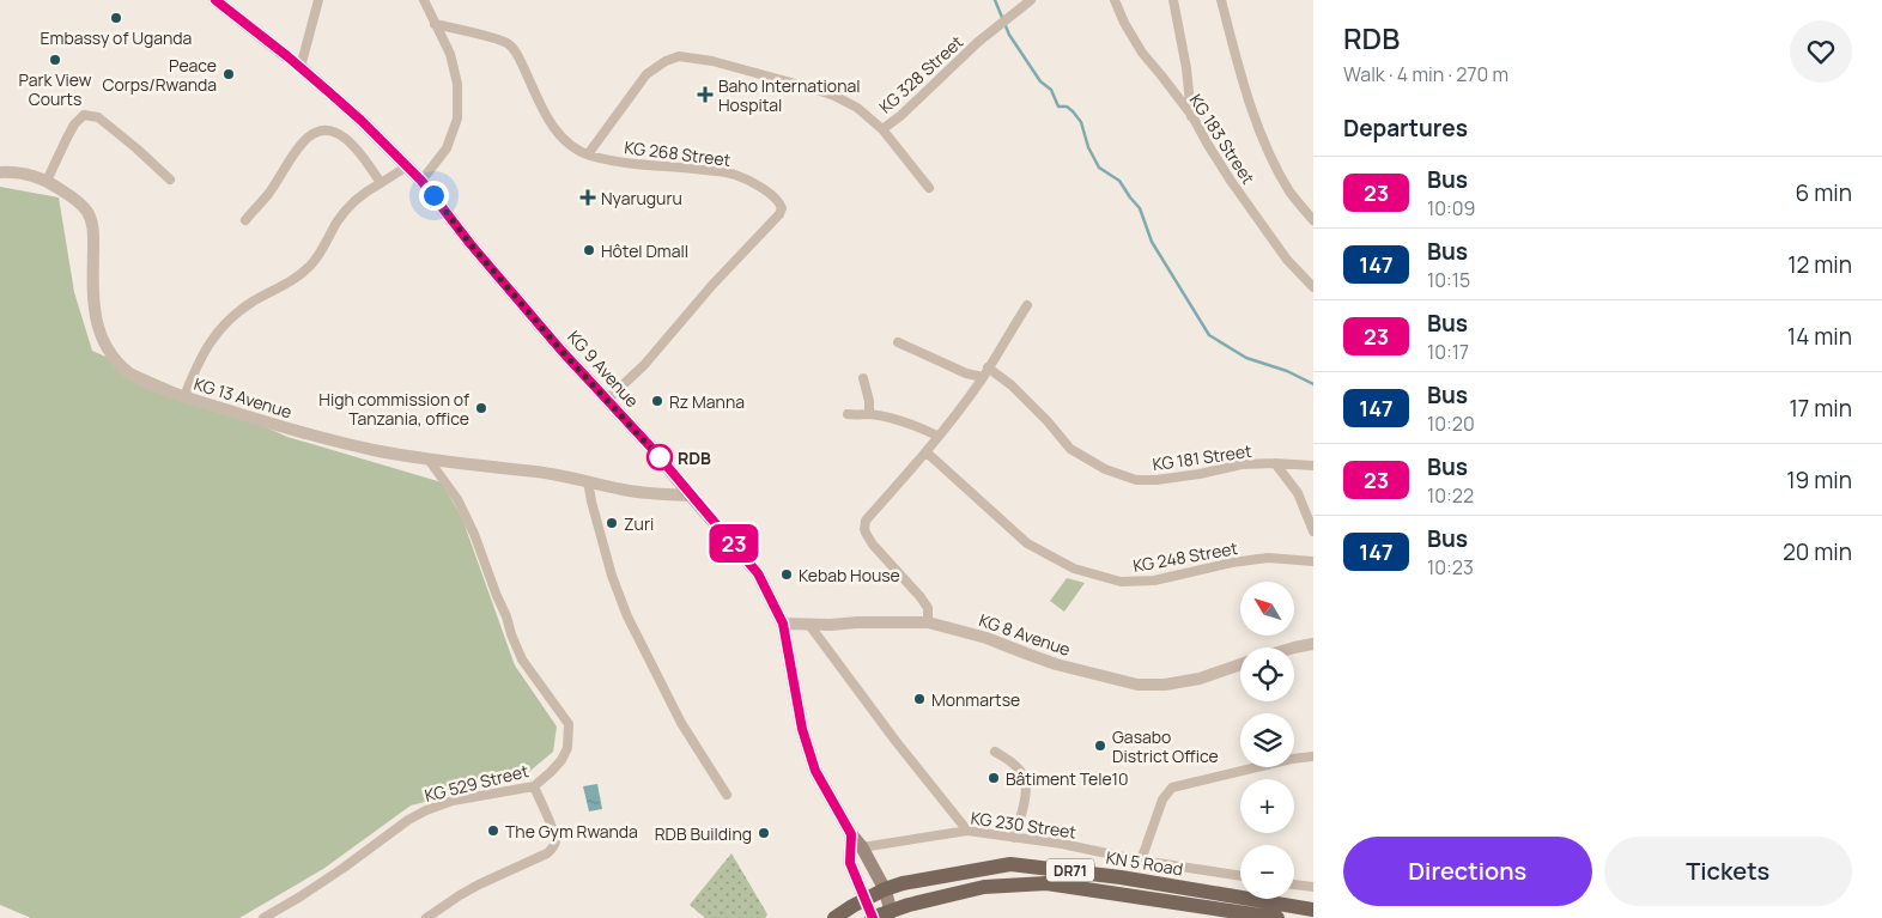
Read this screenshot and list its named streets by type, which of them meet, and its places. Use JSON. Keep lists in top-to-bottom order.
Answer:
{
  "streets": {
    "main road": ["KG 9 Avenue", "KN 5 Road", "DR71"],
    "street": [
      "KG 328 Street",
      "KG 183 Street",
      "KG 268 Street",
      "KG 13 Avenue",
      "KG 181 Street",
      "KG 248 Street",
      "KG 8 Avenue",
      "KG 529 Street",
      "KG 230 Street"
    ]
  },
  "crossings": [
    ["KG 328 Street", "KG 268 Street"],
    ["KG 268 Street", "KG 9 Avenue"],
    ["KG 9 Avenue", "KG 13 Avenue"],
    ["KG 9 Avenue", "KG 8 Avenue"],
    ["KG 9 Avenue", "KG 230 Street"],
    ["KG 9 Avenue", "KN 5 Road"],
    ["KG 13 Avenue", "KG 529 Street"]
  ],
  "places": {
    "other": [
      "Embassy of Uganda",
      "Park View Courts",
      "Peace Corps/Rwanda",
      "Hôtel Dmall",
      "Rz Manna",
      "High commission of Tanzania, office",
      "RDB",
      "Zuri",
      "Kebab House",
      "Monmartse",
      "Gasabo District Office",
      "Bâtiment Tele10",
      "The Gym Rwanda",
      "RDB Building"
    ],
    "health": ["Baho International Hospital", "Nyaruguru"]
  },
  "lines": ["bus line 23"],
  "north": "top left",
  "page": {
    "on_map": "23",
    "heading": [
      ["RDB", "Walk · 4 min · 270 m"],
      "Departures"
    ],
    "list": [
      {
        "mark": "23",
        "name": "Bus",
        "note": "10:09",
        "value": "6 min"
      },
      {
        "mark": "147",
        "name": "Bus",
        "note": "10:15",
        "value": "12 min"
      },
      {
        "mark": "23",
        "name": "Bus",
        "note": "10:17",
        "value": "14 min"
      },
      {
        "mark": "147",
        "name": "Bus",
        "note": "10:20",
        "value": "17 min"
      },
      {
        "mark": "23",
        "name": "Bus",
        "note": "10:22",
        "value": "19 min"
      },
      {
        "mark": "147",
        "name": "Bus",
        "note": "10:23",
        "value": "20 min"
      }
    ],
    "map_buttons": ["+", "−"],
    "buttons": ["Directions", "Tickets"]
  }
}
